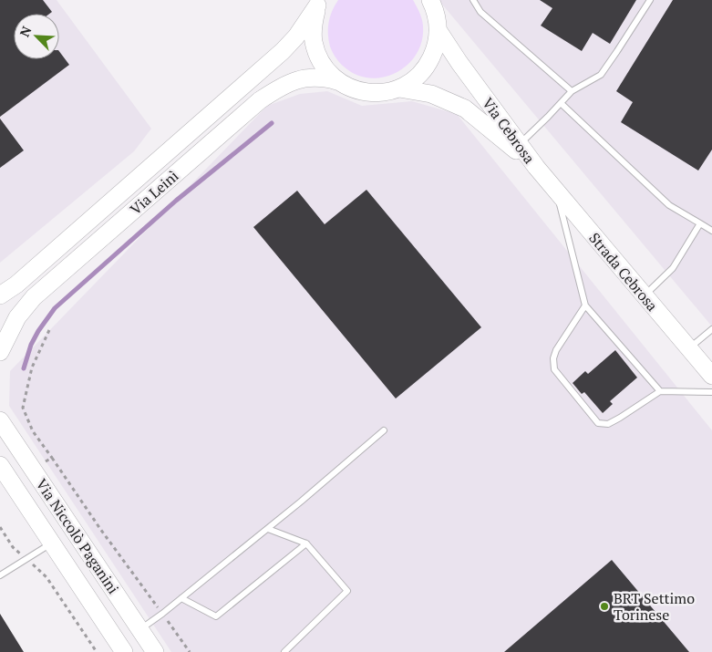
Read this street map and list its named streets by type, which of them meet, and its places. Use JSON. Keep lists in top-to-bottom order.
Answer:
{
  "streets": {
    "street": [
      "Via Cebrosa",
      "Via Leinì",
      "Strada Cebrosa",
      "Via Niccolò Paganini"
    ]
  },
  "crossings": [
    ["Via Cebrosa", "Strada Cebrosa"]
  ],
  "places": ["BRT Settimo Torinese"],
  "north": "top left"
}
